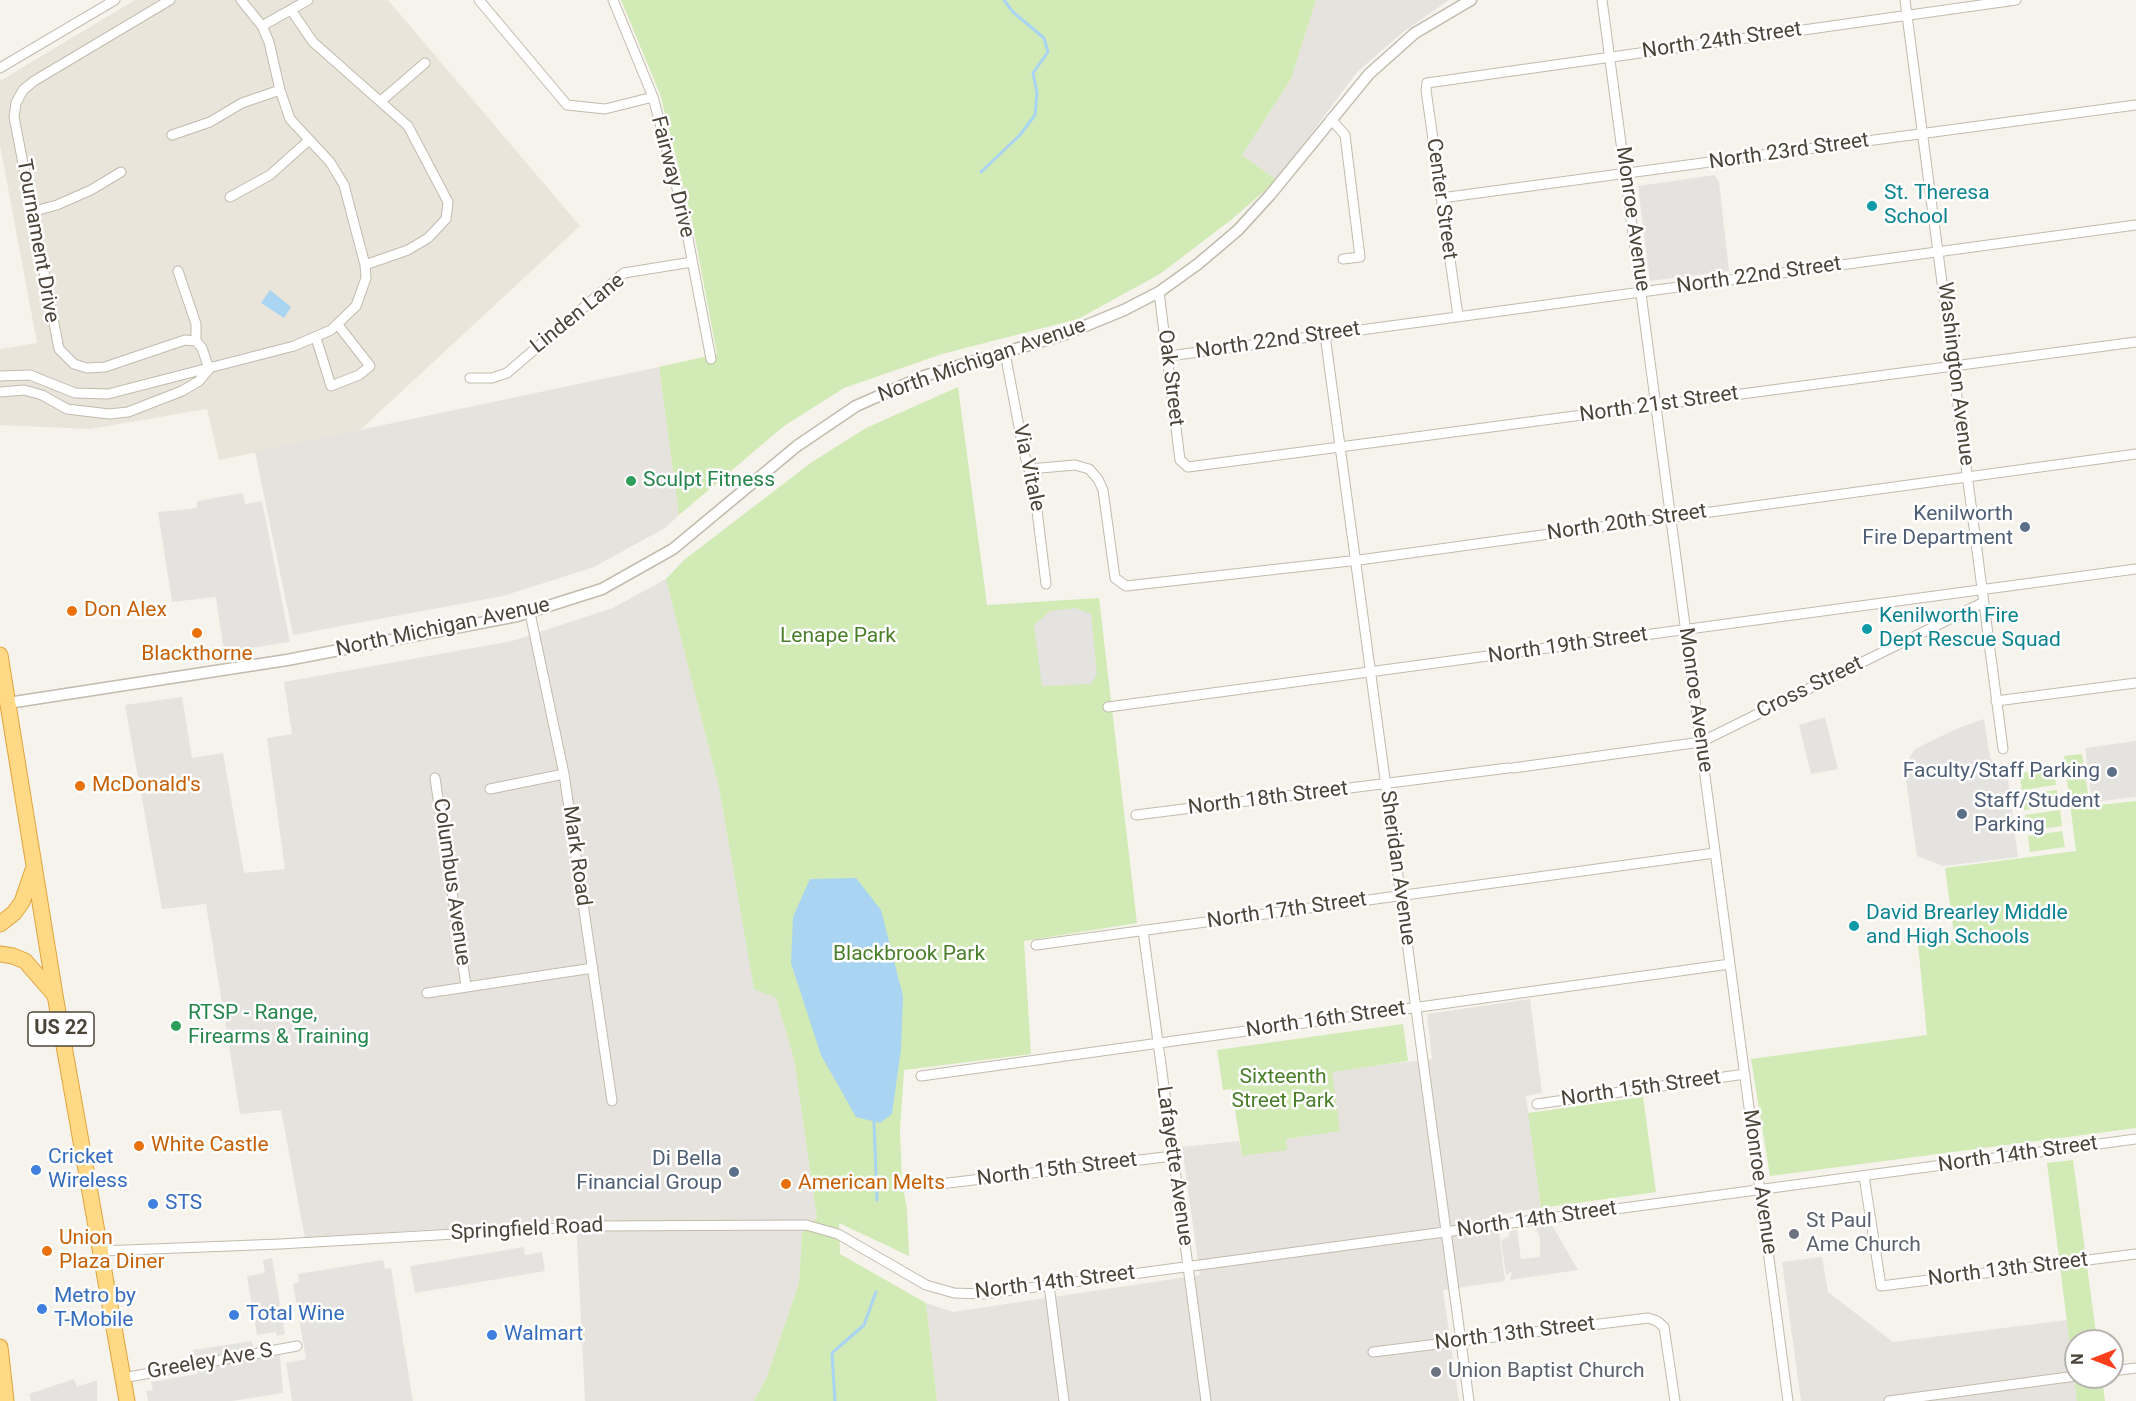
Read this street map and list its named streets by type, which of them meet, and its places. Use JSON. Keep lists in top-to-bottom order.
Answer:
{
  "streets": {
    "highway": ["US 22"],
    "street": [
      "North 24th Street",
      "North 23rd Street",
      "Fairway Drive",
      "Center Street",
      "Monroe Avenue",
      "Tournament Drive",
      "North 22nd Street",
      "Linden Lane",
      "North Michigan Avenue",
      "Washington Avenue",
      "Oak Street",
      "North 21st Street",
      "Via Vitale",
      "North 20th Street",
      "North 19th Street",
      "Cross Street",
      "North 18th Street",
      "Mark Road",
      "Sheridan Avenue",
      "Columbus Avenue",
      "North 17th Street",
      "North 16th Street",
      "North 15th Street",
      "North 14th Street",
      "Lafayette Avenue",
      "Springfield Road",
      "North 13th Street",
      "Greeley Ave S"
    ]
  },
  "crossings": [
    ["North 24th Street", "Center Street"],
    ["North 24th Street", "Monroe Avenue"],
    ["North 24th Street", "Washington Avenue"],
    ["North 23rd Street", "Center Street"],
    ["North 23rd Street", "Monroe Avenue"],
    ["North 23rd Street", "Washington Avenue"],
    ["Fairway Drive", "Linden Lane"],
    ["Center Street", "North 22nd Street"],
    ["Monroe Avenue", "North 22nd Street"],
    ["Monroe Avenue", "North 21st Street"],
    ["Monroe Avenue", "North 20th Street"],
    ["Monroe Avenue", "North 19th Street"],
    ["Monroe Avenue", "Cross Street"],
    ["Monroe Avenue", "North 18th Street"],
    ["Monroe Avenue", "North 17th Street"],
    ["Monroe Avenue", "North 16th Street"],
    ["Monroe Avenue", "North 15th Street"],
    ["Monroe Avenue", "North 14th Street"],
    ["North 22nd Street", "Washington Avenue"],
    ["North 22nd Street", "Oak Street"],
    ["North 22nd Street", "Sheridan Avenue"],
    ["North Michigan Avenue", "Oak Street"],
    ["North Michigan Avenue", "Via Vitale"],
    ["North Michigan Avenue", "Mark Road"],
    ["North Michigan Avenue", "US 22"],
    ["Washington Avenue", "North 21st Street"],
    ["Washington Avenue", "North 20th Street"],
    ["Washington Avenue", "North 19th Street"],
    ["Washington Avenue", "Cross Street"],
    ["Oak Street", "North 21st Street"],
    ["North 21st Street", "Sheridan Avenue"],
    ["Via Vitale", "North 20th Street"],
    ["North 20th Street", "Sheridan Avenue"],
    ["North 19th Street", "Sheridan Avenue"],
    ["Cross Street", "North 18th Street"],
    ["North 18th Street", "Sheridan Avenue"],
    ["Sheridan Avenue", "North 17th Street"],
    ["Sheridan Avenue", "North 16th Street"],
    ["Sheridan Avenue", "North 14th Street"],
    ["Sheridan Avenue", "North 13th Street"],
    ["North 17th Street", "Lafayette Avenue"],
    ["North 16th Street", "Lafayette Avenue"],
    ["US 22", "Springfield Road"],
    ["US 22", "Greeley Ave S"],
    ["North 15th Street", "Lafayette Avenue"],
    ["North 14th Street", "Lafayette Avenue"],
    ["North 14th Street", "Springfield Road"],
    ["North 14th Street", "North 13th Street"]
  ],
  "parks": ["Lenape Park", "Blackbrook Park", "Sixteenth Street Park"],
  "places": [
    "St. Theresa School",
    "Sculpt Fitness",
    "Kenilworth Fire Department",
    "Don Alex",
    "Kenilworth Fire Dept Rescue Squad",
    "Blackthorne",
    "Faculty/Staff Parking",
    "McDonald's",
    "Staff/Student Parking",
    "David Brearley Middle and High Schools",
    "RTSP - Range, Firearms & Training",
    "White Castle",
    "Cricket Wireless",
    "Di Bella Financial Group",
    "American Melts",
    "STS",
    "St Paul Ame Church",
    "Union Plaza Diner",
    "Metro by T-Mobile",
    "Total Wine",
    "Walmart",
    "Union Baptist Church"
  ],
  "north": "left"
}
